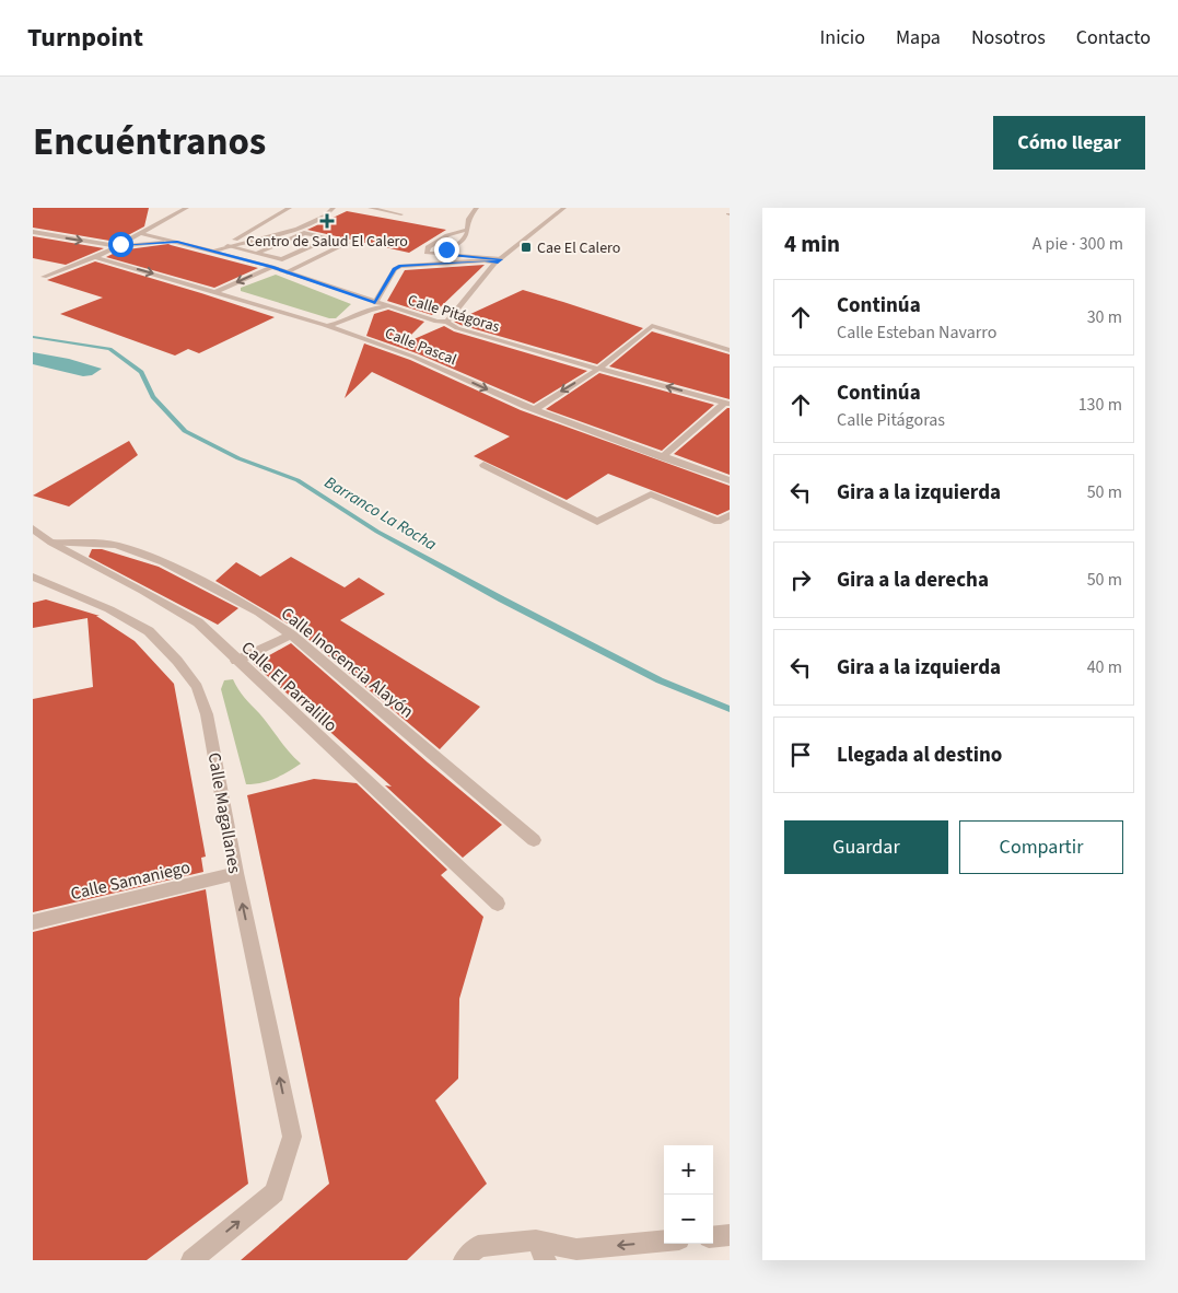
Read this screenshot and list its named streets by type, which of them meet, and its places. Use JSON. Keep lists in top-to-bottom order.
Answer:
{
  "streets": {
    "street": [
      "Calle Pitágoras",
      "Calle Pascal",
      "Calle Inocencia Alayón",
      "Calle El Parralillo",
      "Calle Magallanes",
      "Calle Samaniego"
    ]
  },
  "crossings": [
    ["Calle Inocencia Alayón", "Calle El Parralillo"],
    ["Calle Magallanes", "Calle Samaniego"]
  ],
  "one_way": ["Calle Magallanes"],
  "water": ["Barranco La Rocha"],
  "places": {
    "health": ["Centro de Salud El Calero"],
    "transit": ["Cae El Calero"]
  },
  "page": {
    "header": "Turnpoint",
    "nav": [
      "Inicio",
      "Mapa",
      "Nosotros",
      "Contacto"
    ],
    "title": "Encuéntranos",
    "buttons": [
      "Cómo llegar",
      ["Guardar", "Compartir"]
    ],
    "heading": ["4 min", "A pie · 300 m"],
    "list": [
      ["Continúa", "Calle Esteban Navarro", "30 m"],
      ["Continúa", "Calle Pitágoras", "130 m"],
      ["Gira a la izquierda", "50 m"],
      ["Gira a la derecha", "50 m"],
      ["Gira a la izquierda", "40 m"],
      "Llegada al destino"
    ],
    "map_buttons": ["+", "−"]
  }
}
